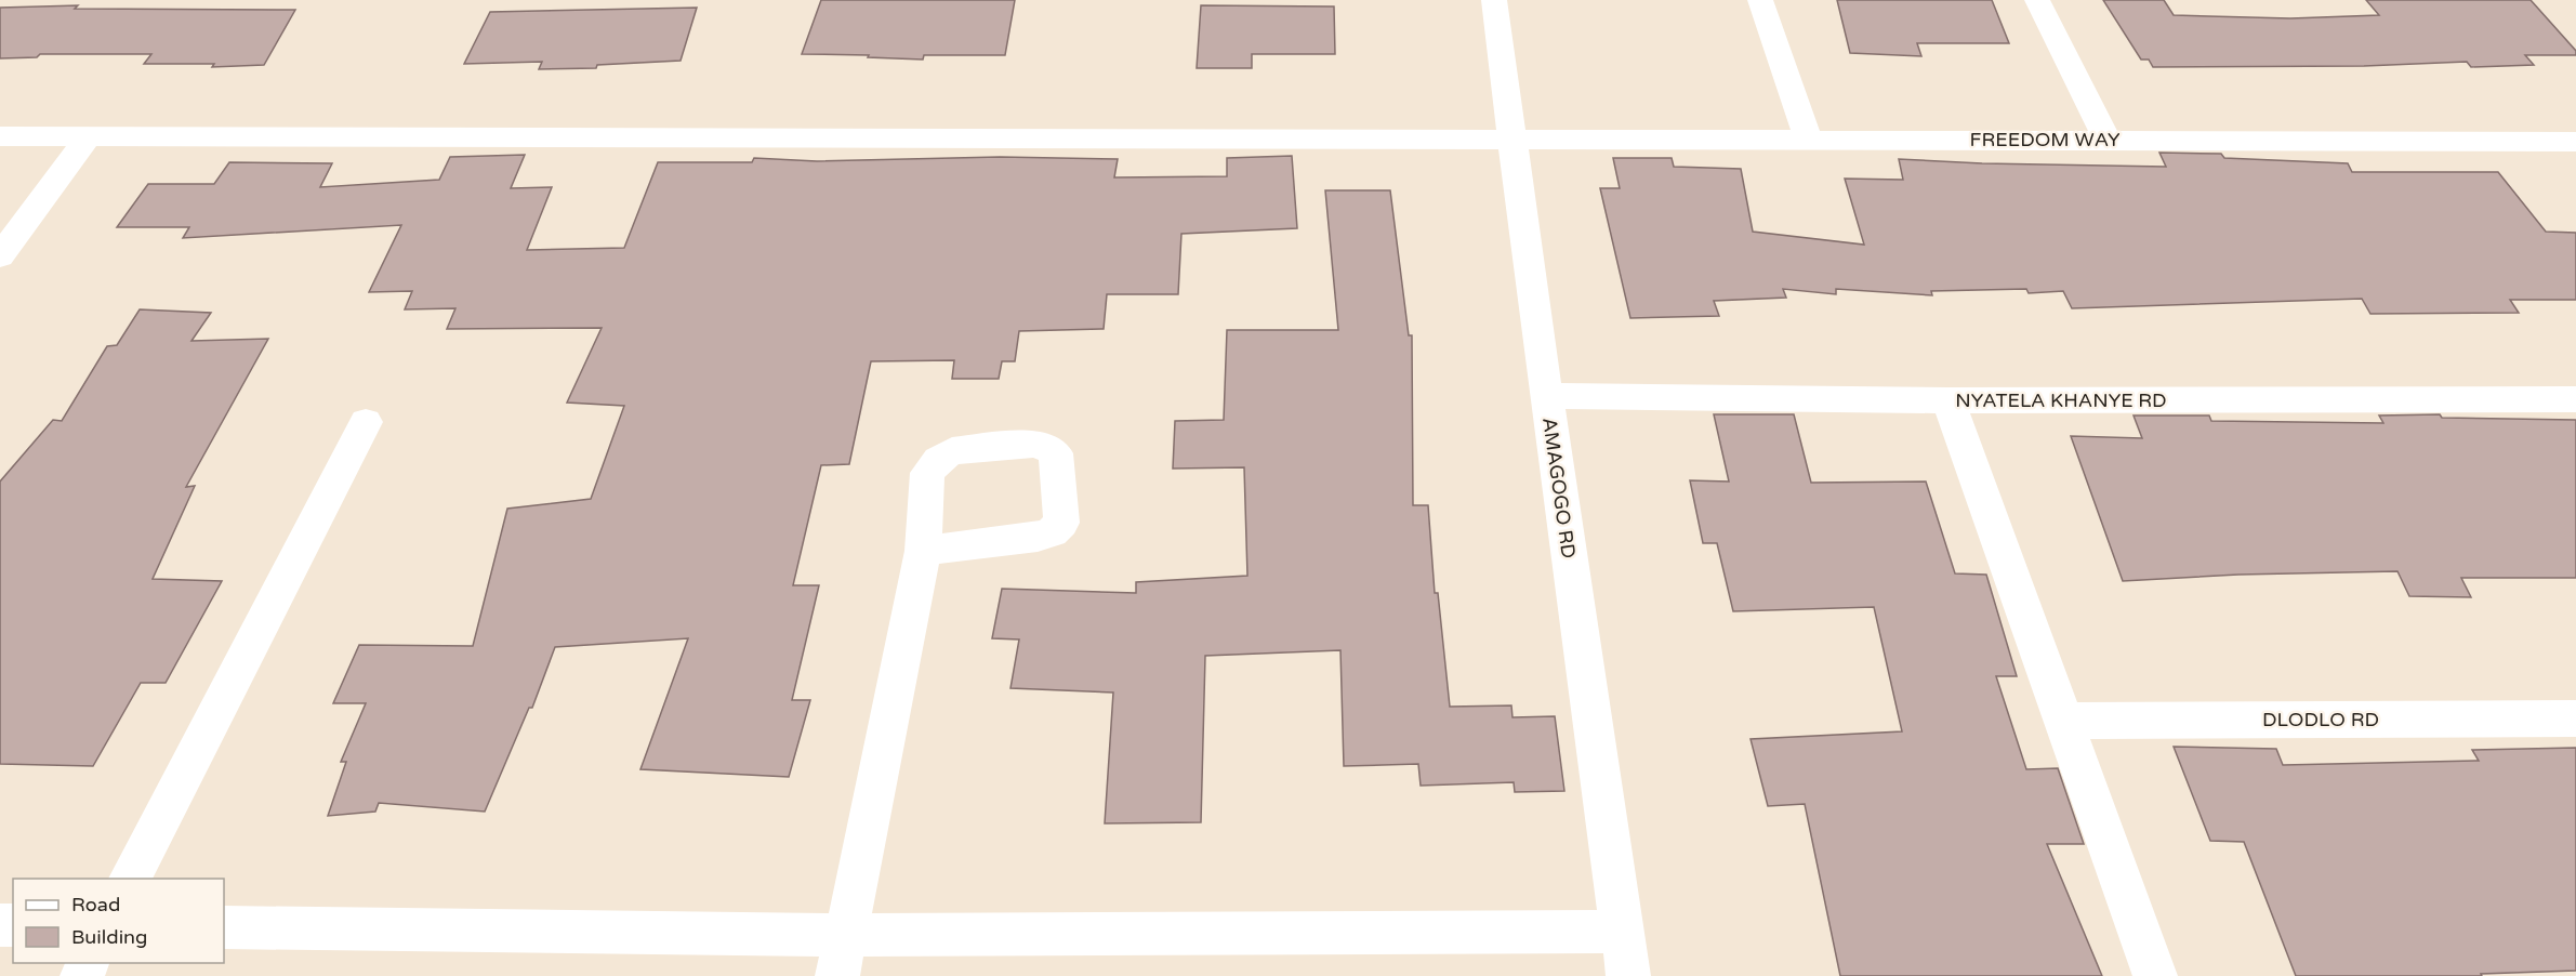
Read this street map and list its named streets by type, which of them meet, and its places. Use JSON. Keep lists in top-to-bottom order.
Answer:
{
  "streets": {
    "street": [
      "FREEDOM WAY",
      "NYATELA KHANYE RD",
      "AMAGOGO RD",
      "DLODLO RD"
    ]
  },
  "crossings": [
    ["FREEDOM WAY", "AMAGOGO RD"],
    ["NYATELA KHANYE RD", "AMAGOGO RD"]
  ],
  "legend": ["Road", "Building"]
}
